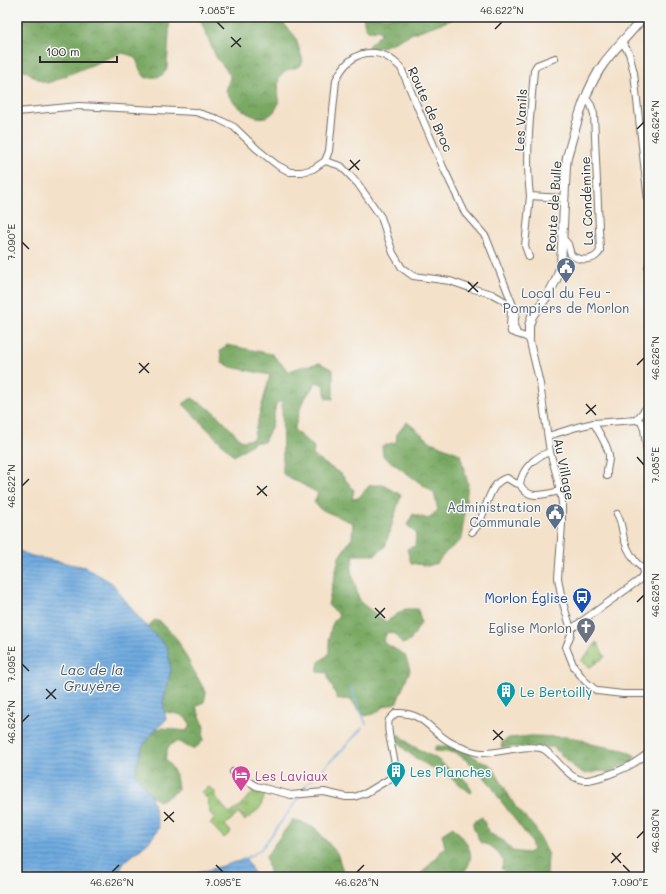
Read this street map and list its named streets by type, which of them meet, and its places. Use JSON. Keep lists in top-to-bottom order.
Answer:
{
  "streets": {
    "street": [
      "Route de Broc",
      "Les Vanils",
      "La Condémine",
      "Route de Bulle",
      "Au Village"
    ]
  },
  "crossings": [
    ["La Condémine", "Route de Bulle"],
    ["Route de Bulle", "Au Village"]
  ],
  "water": ["Lac de la Gruyère"],
  "places": {
    "public building": ["Local du Feu - Pompiers de Morlon", "Administration Communale"],
    "bus stop": ["Morlon Église"],
    "church": ["Eglise Morlon"],
    "building": ["Le Bertoilly", "Les Planches"],
    "hotel": ["Les Laviaux"]
  },
  "scale_bar": "100 m",
  "coordinates": [
    "7.085°E",
    "46.622°N",
    "46.624°N",
    "7.090°E",
    "46.626°N",
    "46.628°N",
    "7.095°E",
    "46.630°N"
  ]
}
